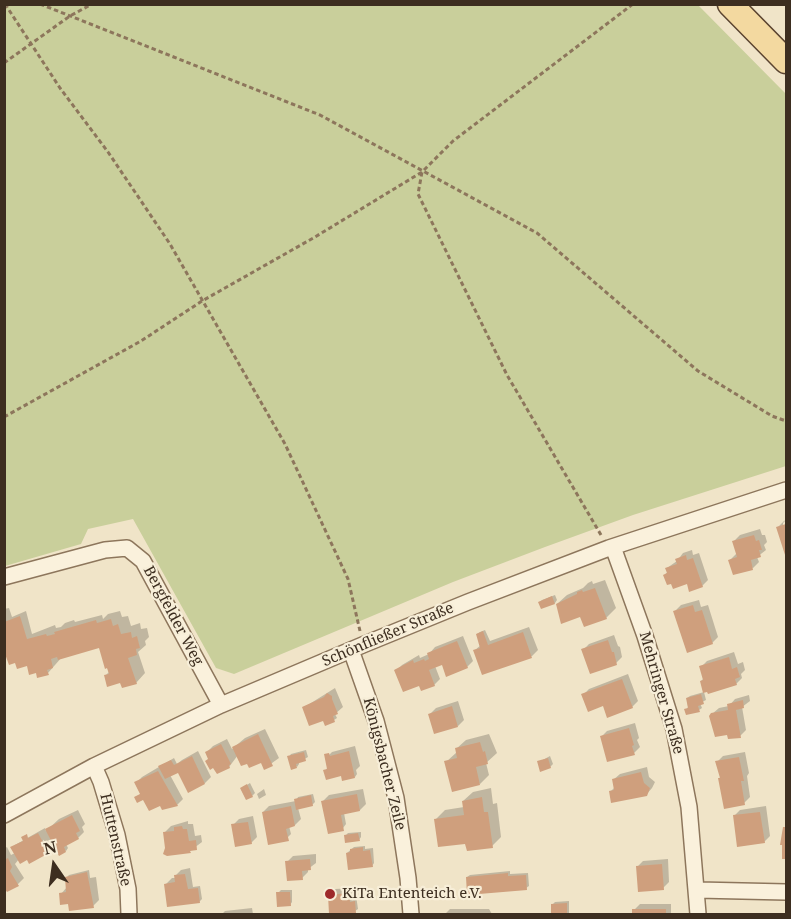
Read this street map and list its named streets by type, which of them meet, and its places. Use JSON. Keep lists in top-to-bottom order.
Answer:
{
  "streets": {
    "street": [
      "Bergfelder Weg",
      "Schönfließer Straße",
      "Mehringer Straße",
      "Königsbacher Zeile",
      "Huttenstraße"
    ]
  },
  "crossings": [
    ["Bergfelder Weg", "Schönfließer Straße"],
    ["Schönfließer Straße", "Mehringer Straße"],
    ["Schönfließer Straße", "Königsbacher Zeile"],
    ["Schönfließer Straße", "Huttenstraße"]
  ],
  "places": ["KiTa Ententeich e.V."],
  "north": "top"
}
